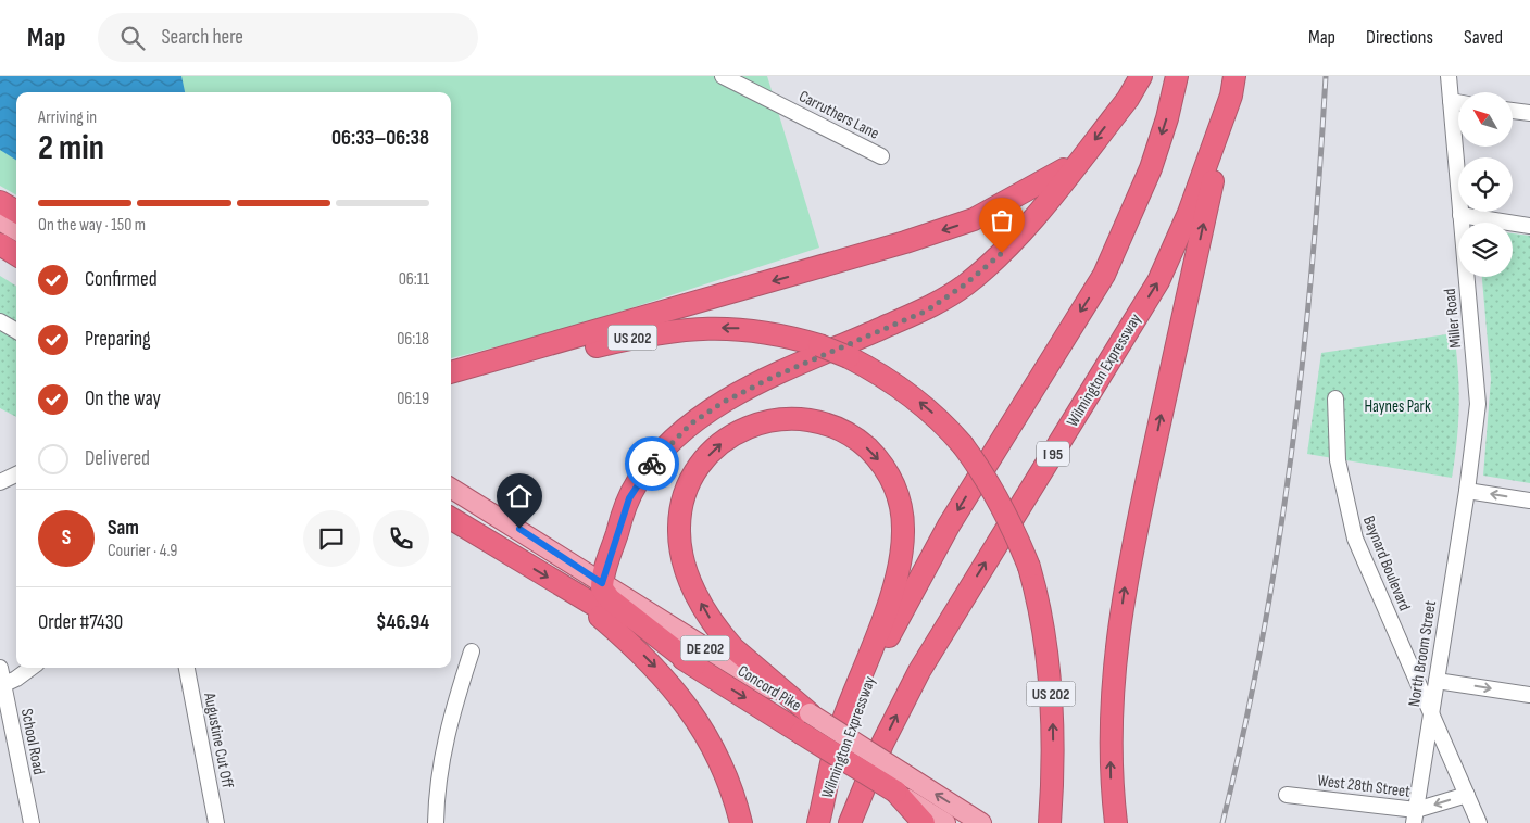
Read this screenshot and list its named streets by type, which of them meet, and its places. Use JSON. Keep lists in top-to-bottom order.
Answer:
{
  "streets": {
    "highway": [
      "US 202",
      "Wilmington Expressway",
      "I 95",
      "DE 202",
      "Concord Pike"
    ],
    "street": [
      "Carruthers Lane",
      "Miller Road",
      "Baynard Boulevard",
      "North Broom Street",
      "Augustine Cut Off",
      "School Road",
      "West 28th Street"
    ]
  },
  "crossings": [
    ["Miller Road", "North Broom Street"],
    ["Baynard Boulevard", "North Broom Street"],
    ["Baynard Boulevard", "West 28th Street"],
    ["North Broom Street", "West 28th Street"]
  ],
  "parks": ["Haynes Park"],
  "north": "top left",
  "page": {
    "header": "Map",
    "search": "Search here",
    "nav": ["Map", "Directions", "Saved"],
    "heading": ["2 min", "Arriving in", "06:33–06:38"],
    "panel": [
      "Sam",
      "Courier · 4.9",
      "Order #7430",
      "$46.94"
    ],
    "bar": "On the way · 150 m",
    "list": [
      ["Confirmed", "06:11"],
      ["Preparing", "06:18"],
      ["On the way", "06:19"],
      "Delivered"
    ],
    "round": "S"
  }
}
